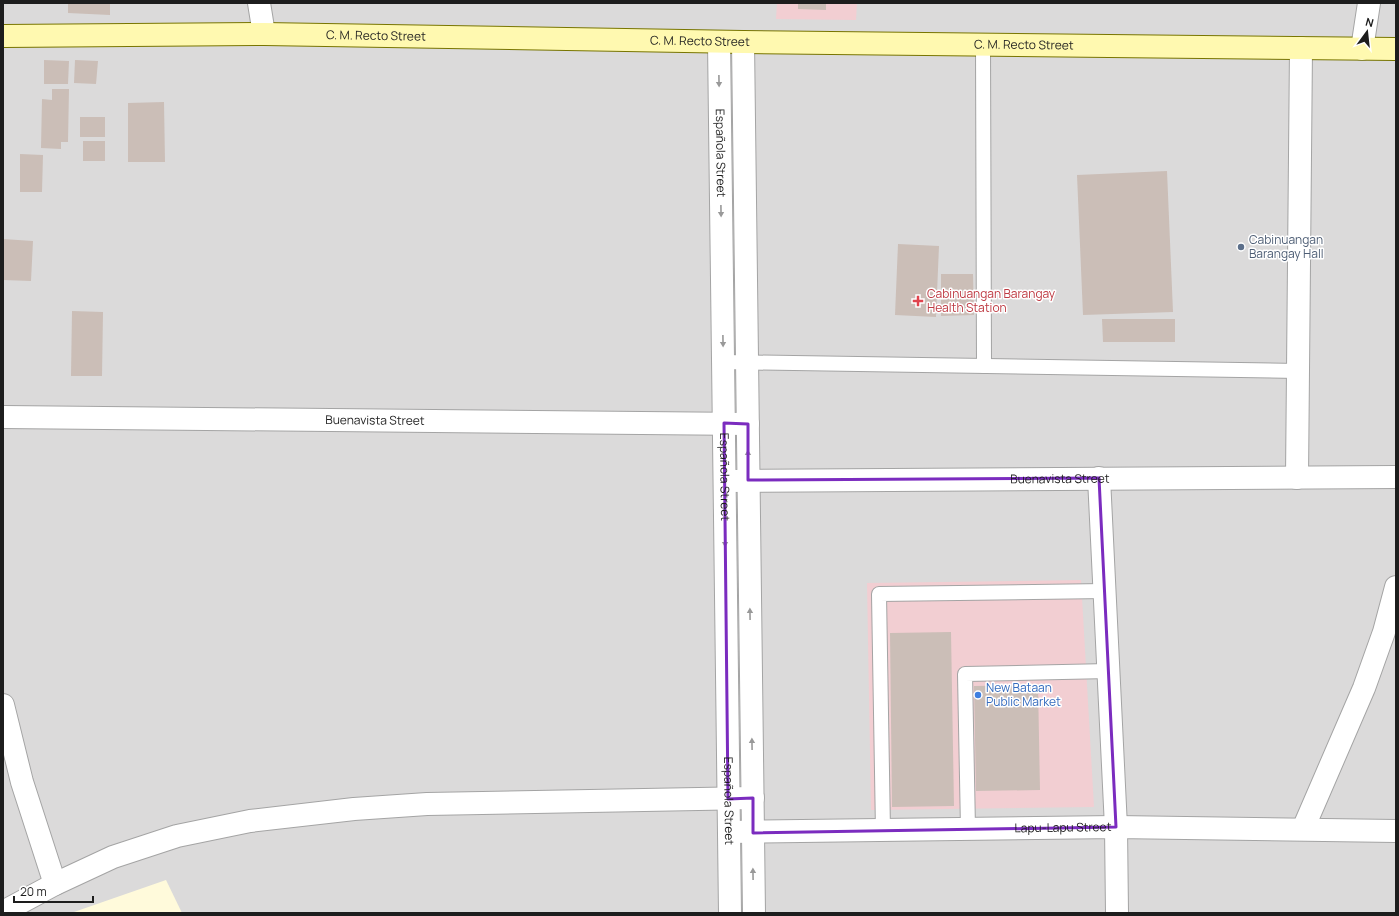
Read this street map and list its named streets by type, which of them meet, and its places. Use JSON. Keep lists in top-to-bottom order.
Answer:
{
  "streets": {
    "main road": ["C. M. Recto Street"],
    "street": ["Española Street", "Buenavista Street", "Lapu-Lapu Street"]
  },
  "crossings": [
    ["C. M. Recto Street", "Española Street"],
    ["Española Street", "Buenavista Street"],
    ["Española Street", "Lapu-Lapu Street"]
  ],
  "places": {
    "other": ["Cabinuangan Barangay Hall", "New Bataan Public Market"],
    "health": ["Cabinuangan Barangay Health Station"]
  },
  "scale_bar": "20 m",
  "north": "top"
}
